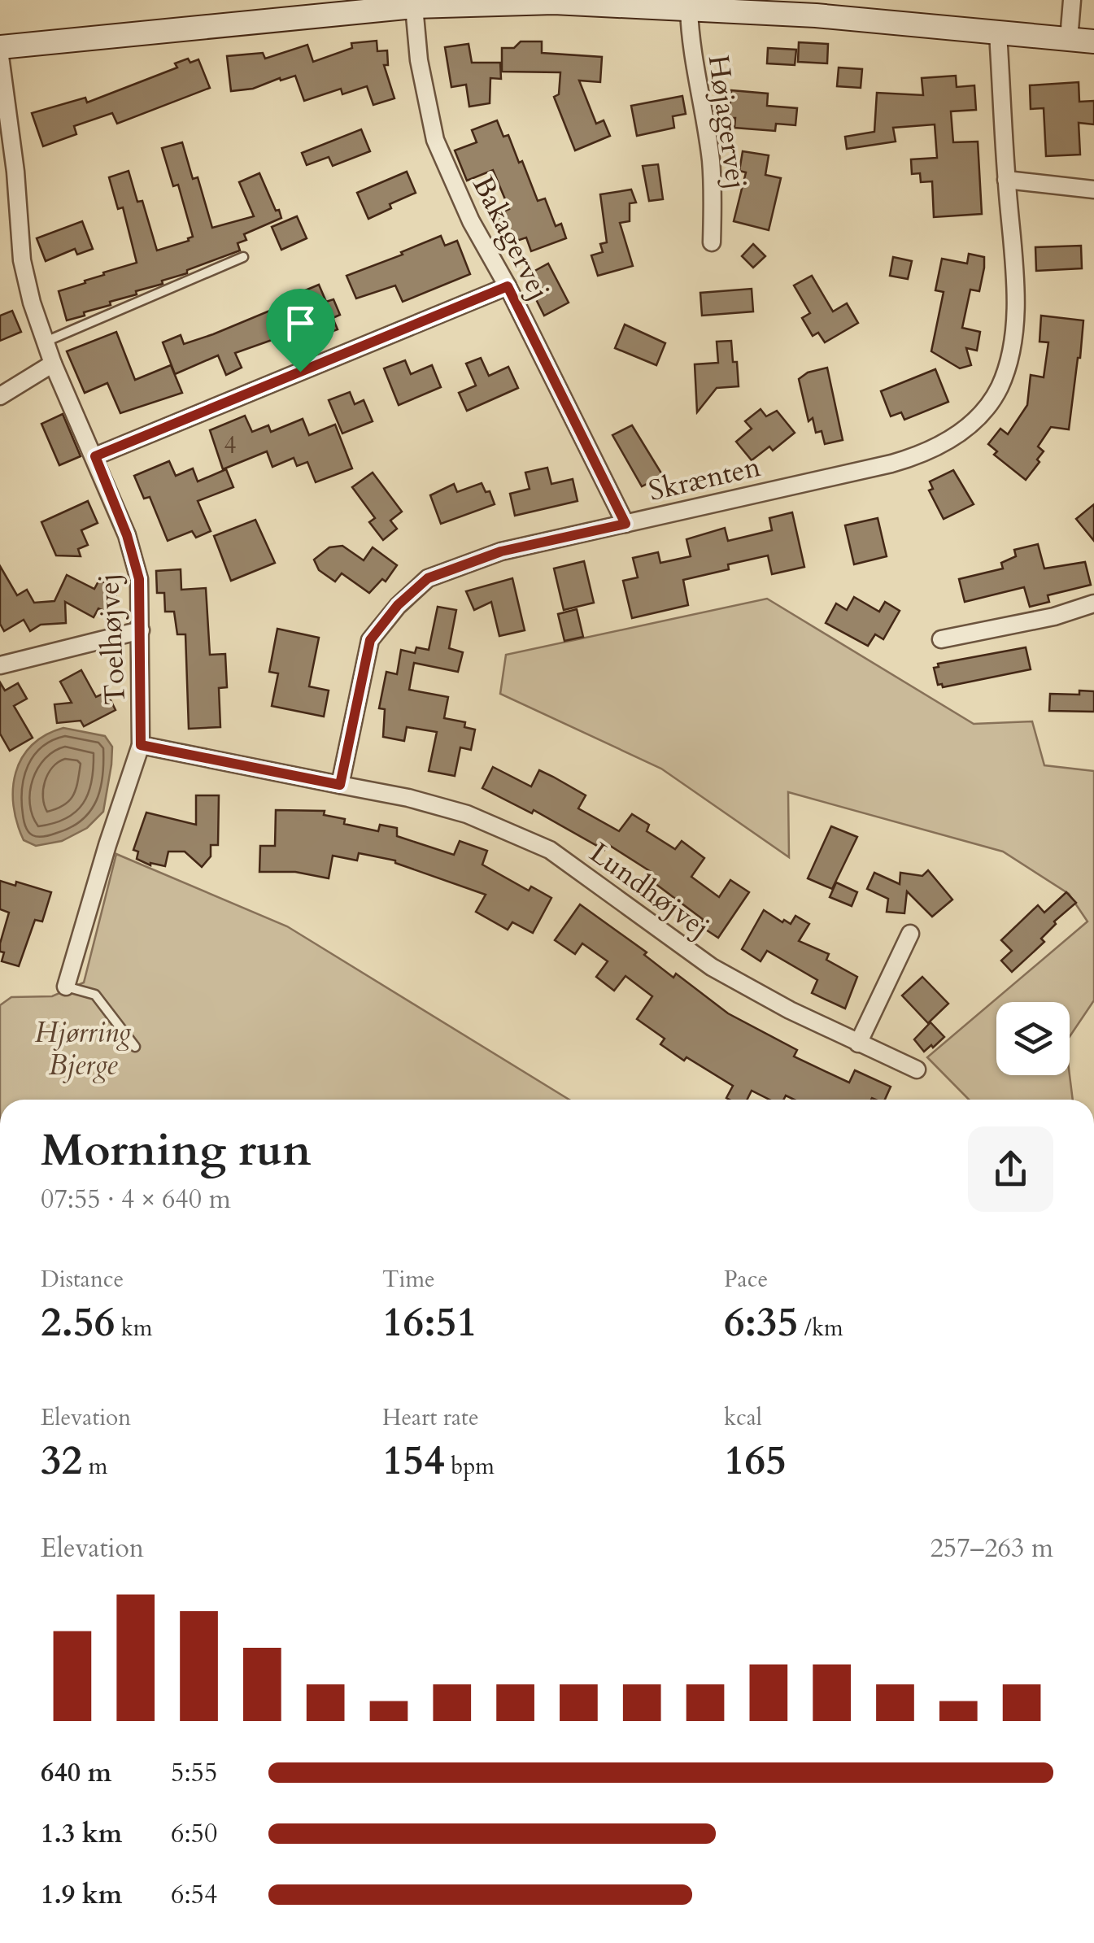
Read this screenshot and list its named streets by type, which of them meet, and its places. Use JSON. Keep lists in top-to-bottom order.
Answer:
{
  "streets": {
    "street": [
      "Højagervej",
      "Bakagervej",
      "Skrænten",
      "Toelhøjvej",
      "Lundhøjvej"
    ]
  },
  "crossings": [
    ["Bakagervej", "Skrænten"],
    ["Skrænten", "Lundhøjvej"]
  ],
  "parks": ["Hjørring Bjerge"],
  "house_numbers": ["4"],
  "page": {
    "heading": ["Morning run", "07:55 · 4 × 640 m"],
    "stats": [
      ["Distance", "2.56 km"],
      ["Time", "16:51"],
      ["Pace", "6:35 /km"],
      ["Elevation", "32 m"],
      ["Heart rate", "154 bpm"],
      ["kcal", "165"]
    ],
    "chart": ["Elevation", "257–263 m"],
    "list": [
      {
        "name": "640 m",
        "note": "5:55"
      },
      {
        "name": "1.3 km",
        "note": "6:50"
      },
      {
        "name": "1.9 km",
        "note": "6:54"
      }
    ]
  }
}
